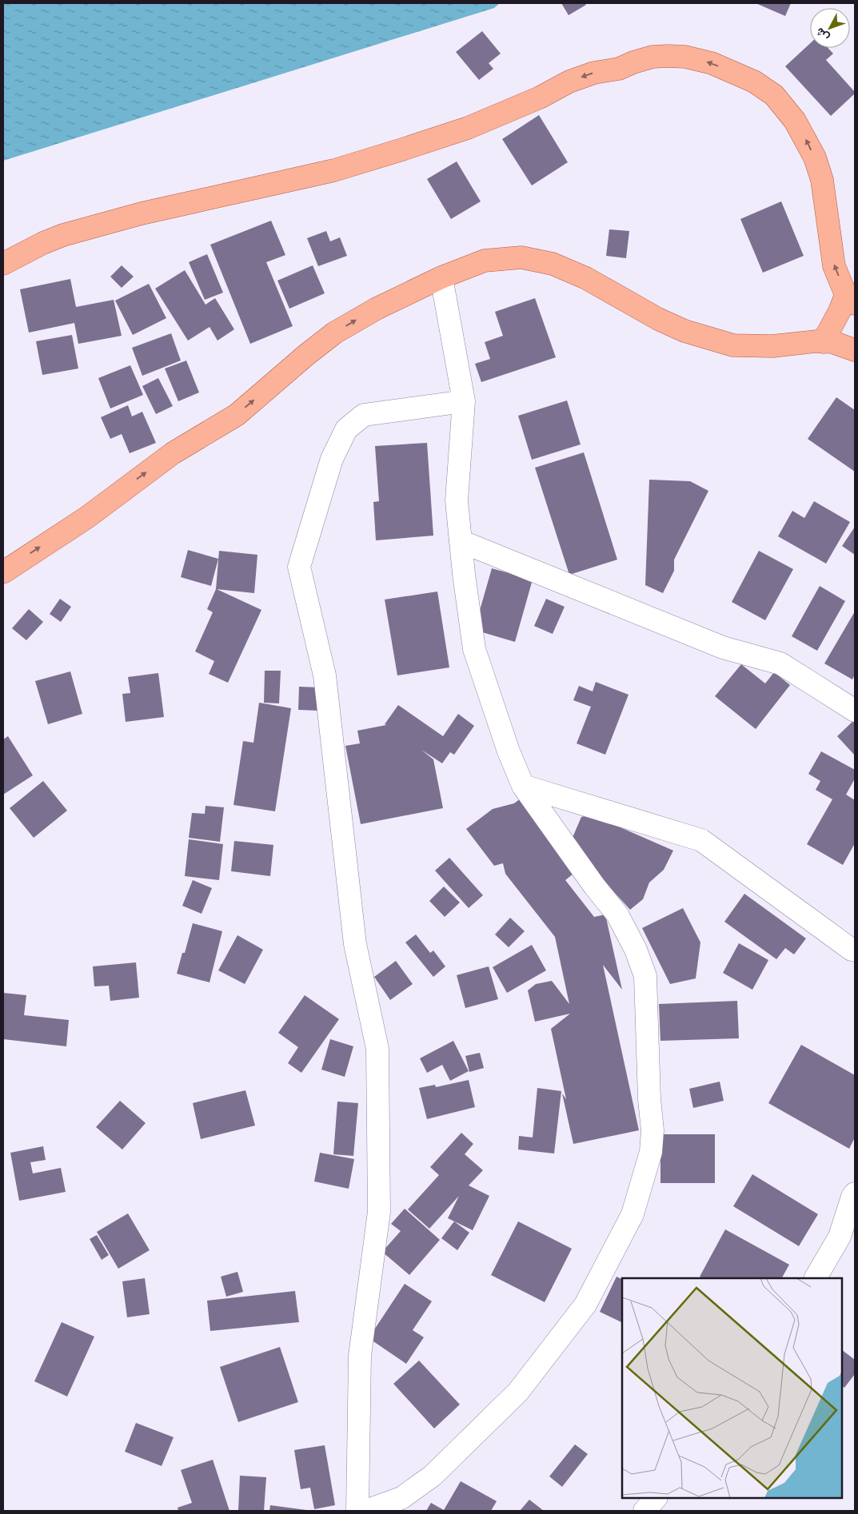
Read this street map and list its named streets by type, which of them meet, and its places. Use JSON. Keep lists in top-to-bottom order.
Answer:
{
  "north": "bottom left"
}
